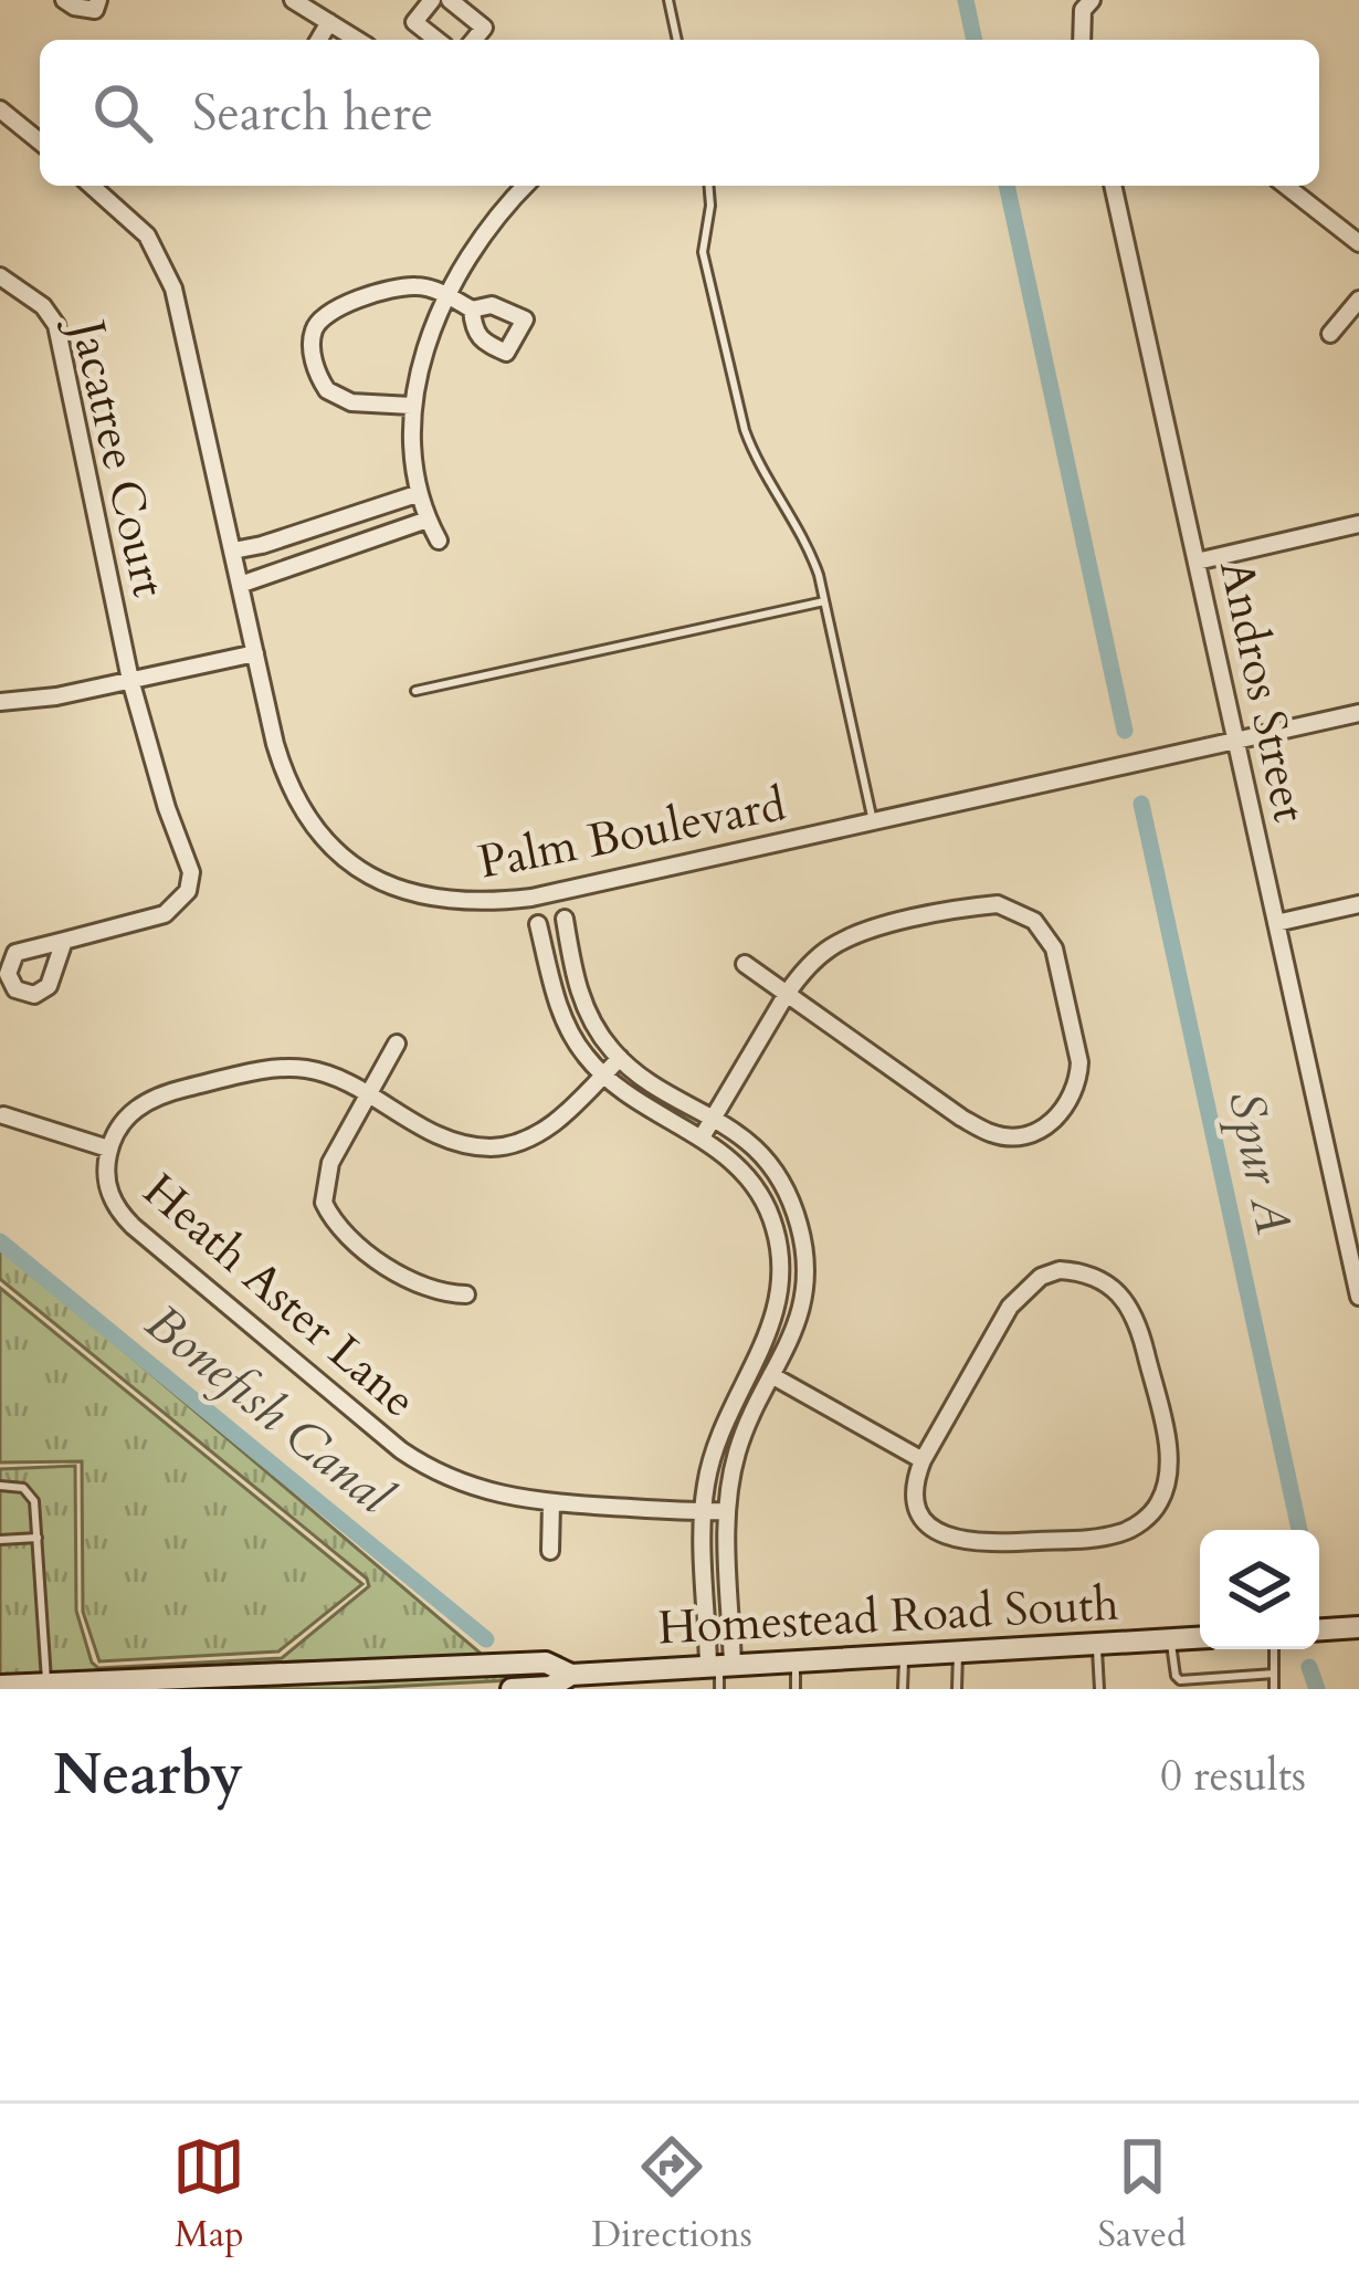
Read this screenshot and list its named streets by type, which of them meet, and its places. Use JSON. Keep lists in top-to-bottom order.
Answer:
{
  "streets": {
    "main road": ["Homestead Road South"],
    "street": [
      "Jacatree Court",
      "Andros Street",
      "Palm Boulevard",
      "Heath Aster Lane"
    ]
  },
  "crossings": [
    ["Andros Street", "Palm Boulevard"]
  ],
  "water": ["Spur A", "Bonefish Canal"],
  "page": {
    "search": "Search here",
    "heading": ["Nearby", "0 results"],
    "nav": ["Map", "Directions", "Saved"]
  }
}
